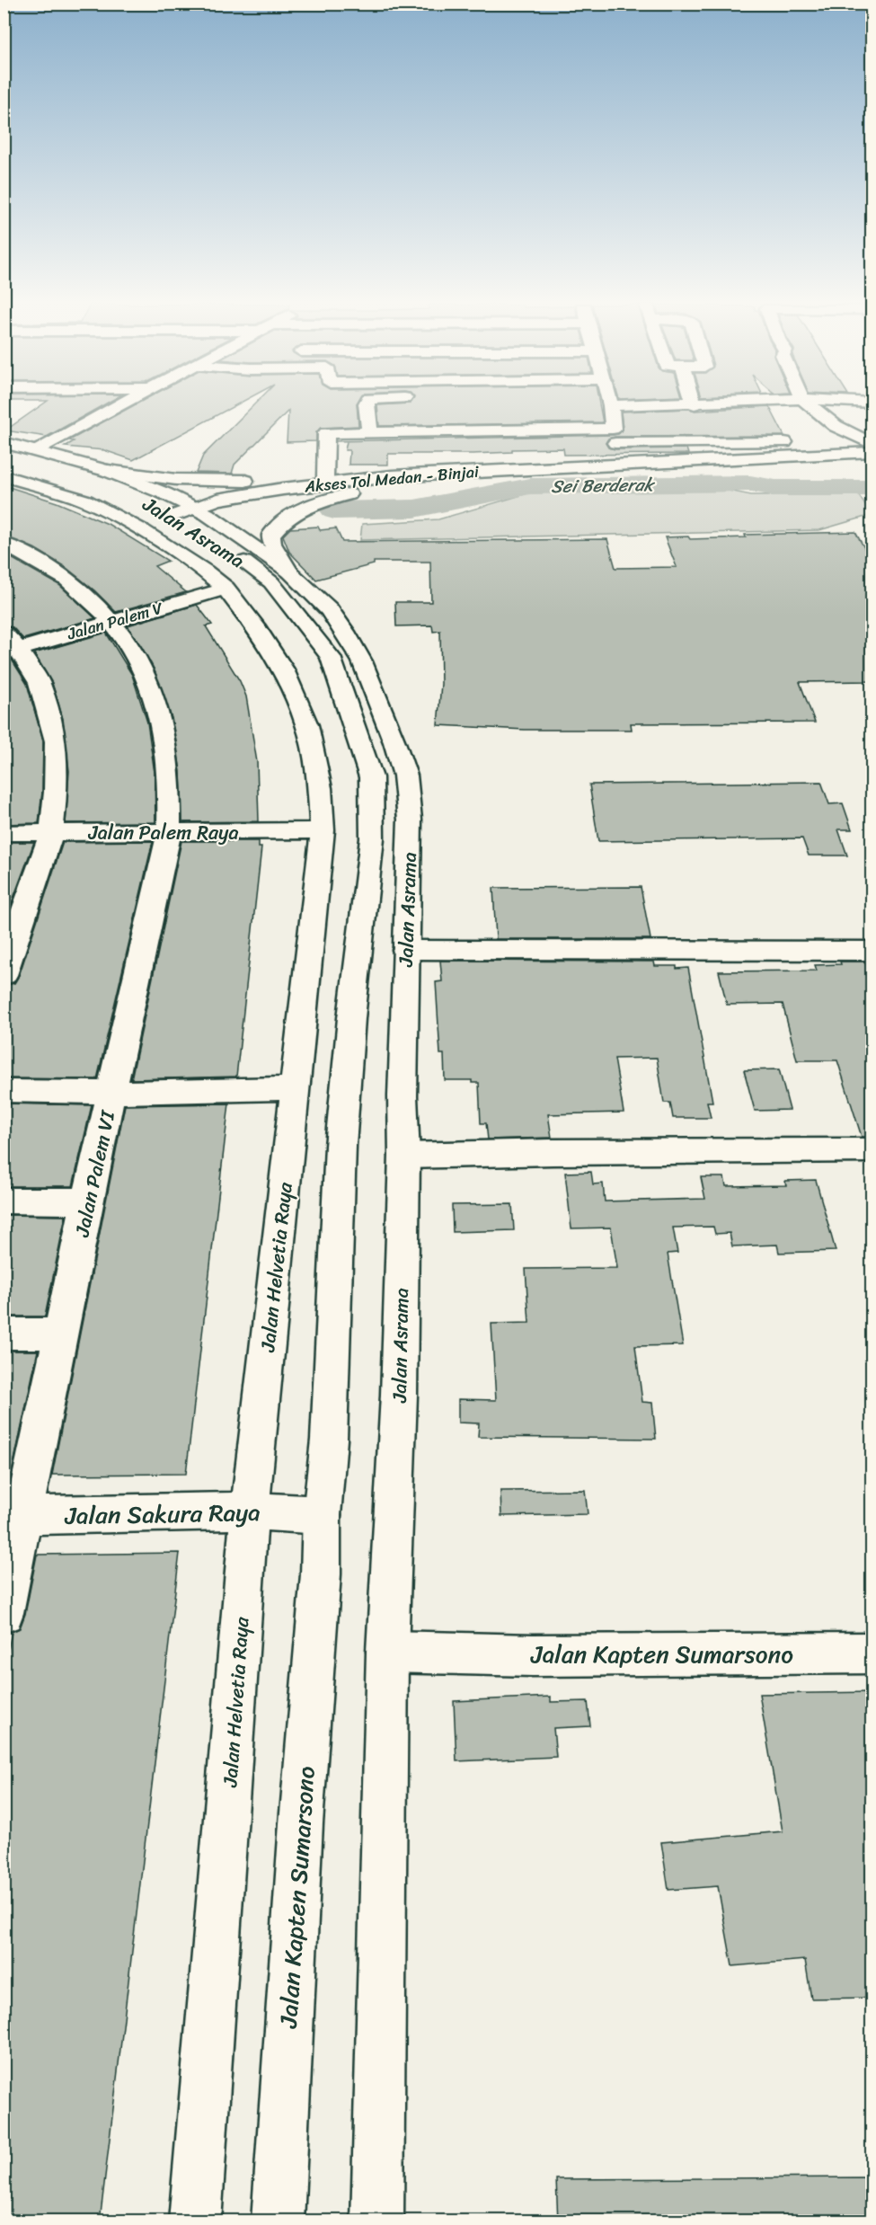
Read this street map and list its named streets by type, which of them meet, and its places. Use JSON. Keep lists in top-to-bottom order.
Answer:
{
  "streets": {
    "main road": [
      "Akses Tol Medan - Binjai",
      "Jalan Asrama",
      "Jalan Palem V",
      "Jalan Palem Raya",
      "Jalan Palem VI",
      "Jalan Helvetia Raya",
      "Jalan Sakura Raya",
      "Jalan Kapten Sumarsono"
    ]
  },
  "crossings": [
    ["Akses Tol Medan - Binjai", "Jalan Asrama"],
    ["Jalan Asrama", "Jalan Sakura Raya"],
    ["Jalan Asrama", "Jalan Kapten Sumarsono"],
    ["Jalan Palem V", "Jalan Palem VI"],
    ["Jalan Palem V", "Jalan Helvetia Raya"],
    ["Jalan Palem Raya", "Jalan Palem VI"],
    ["Jalan Palem Raya", "Jalan Helvetia Raya"],
    ["Jalan Palem VI", "Jalan Sakura Raya"],
    ["Jalan Helvetia Raya", "Jalan Sakura Raya"]
  ],
  "water": ["Sei Berderak"]
}
